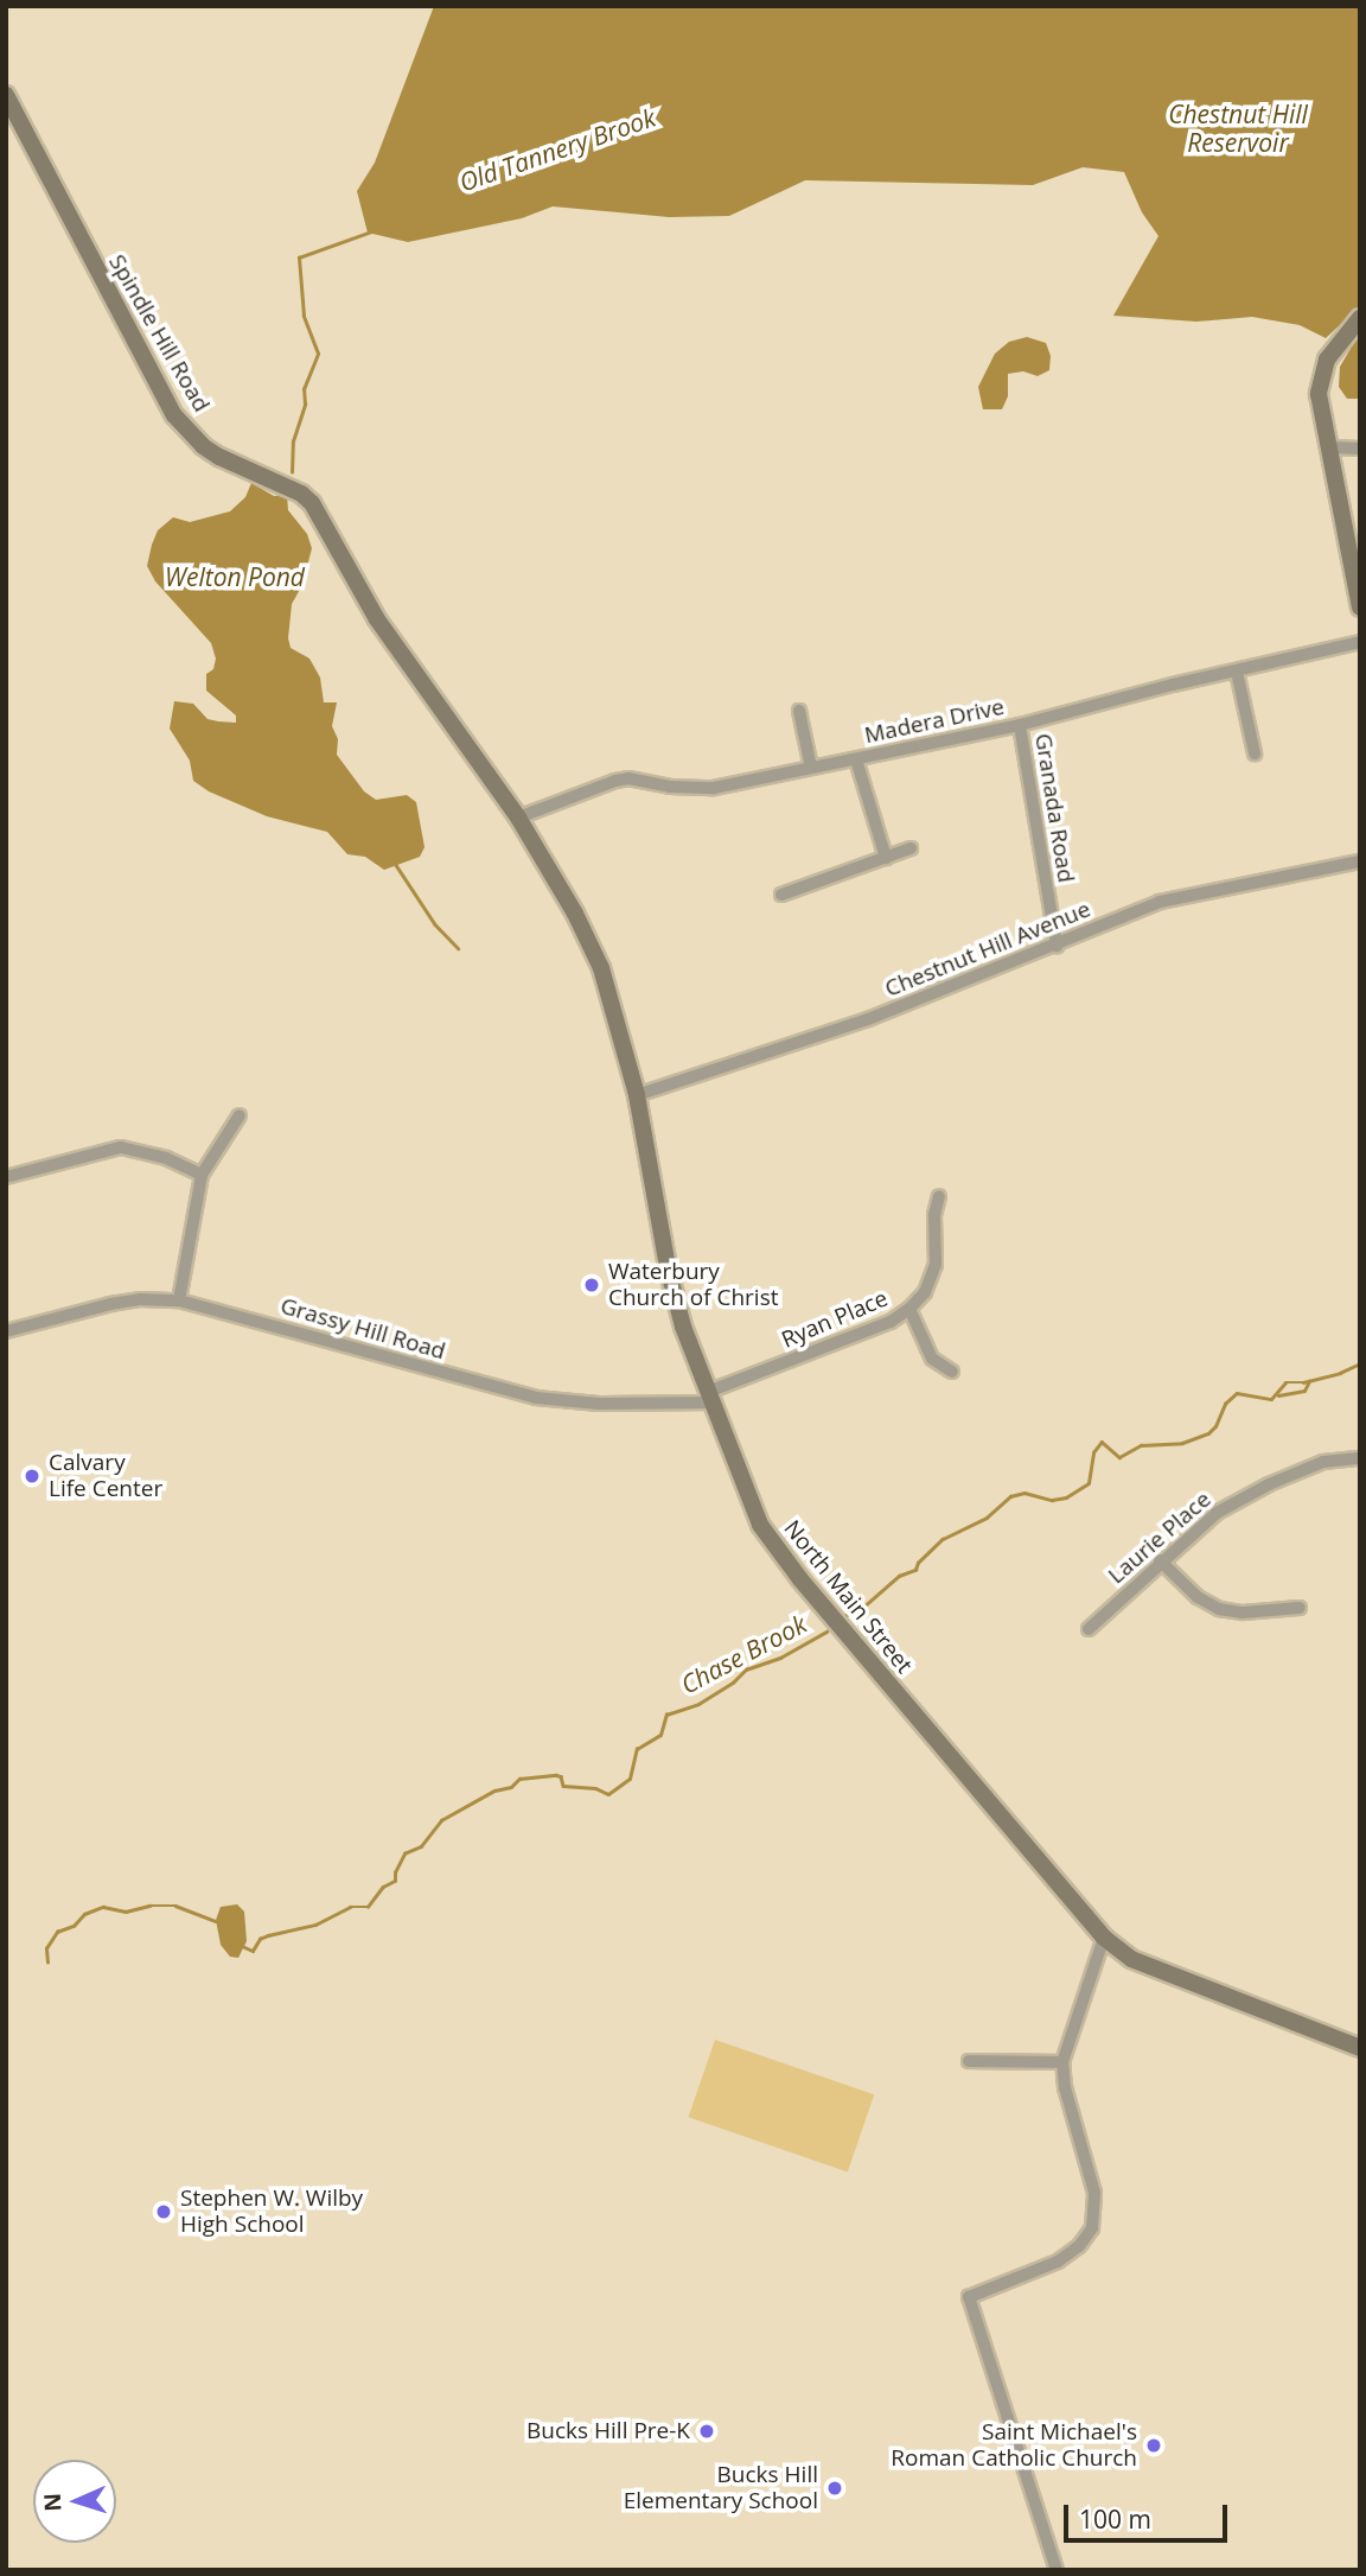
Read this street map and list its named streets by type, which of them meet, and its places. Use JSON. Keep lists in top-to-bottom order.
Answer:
{
  "streets": {
    "main road": ["Spindle Hill Road", "North Main Street"],
    "street": [
      "Madera Drive",
      "Granada Road",
      "Chestnut Hill Avenue",
      "Ryan Place",
      "Grassy Hill Road",
      "Laurie Place"
    ]
  },
  "crossings": [
    ["Spindle Hill Road", "North Main Street"],
    ["Madera Drive", "Granada Road"],
    ["Madera Drive", "North Main Street"],
    ["Granada Road", "Chestnut Hill Avenue"],
    ["Chestnut Hill Avenue", "North Main Street"],
    ["Ryan Place", "Grassy Hill Road"],
    ["Ryan Place", "North Main Street"],
    ["Grassy Hill Road", "North Main Street"]
  ],
  "water": [
    "Chestnut Hill Reservoir",
    "Old Tannery Brook",
    "Welton Pond",
    "Chase Brook"
  ],
  "places": [
    "Waterbury Church of Christ",
    "Calvary Life Center",
    "Stephen W. Wilby High School",
    "Bucks Hill Pre-K",
    "Saint Michael's Roman Catholic Church",
    "Bucks Hill Elementary School"
  ],
  "scale_bar": "100 m",
  "north": "left"
}
